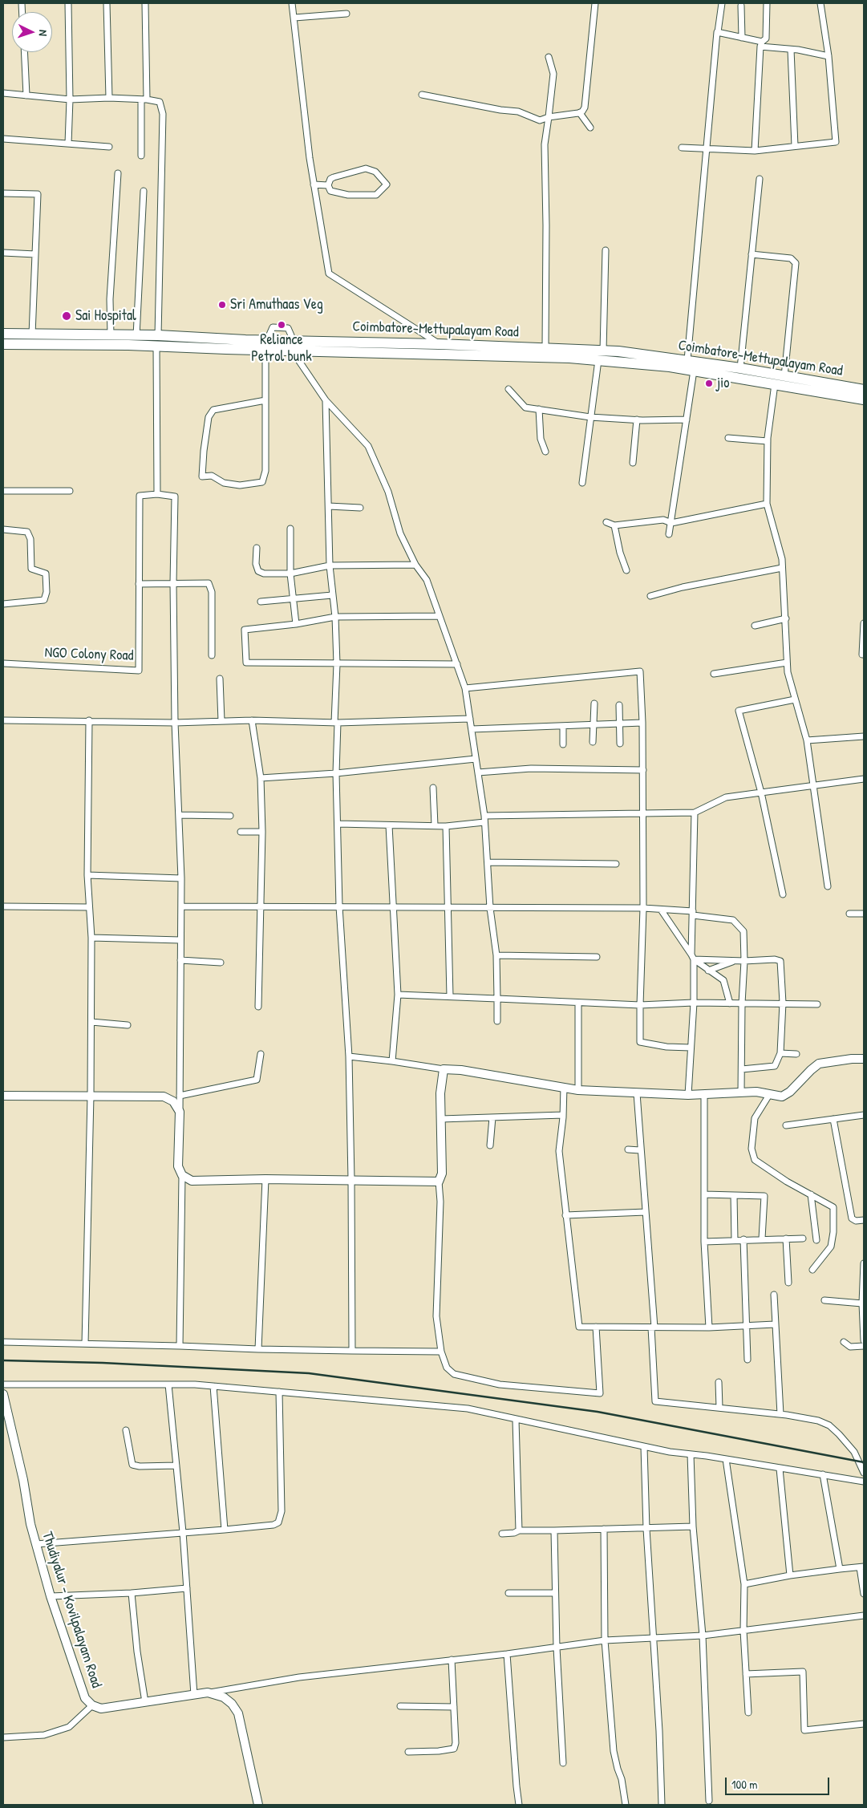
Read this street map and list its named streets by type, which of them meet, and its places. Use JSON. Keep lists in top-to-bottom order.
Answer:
{
  "streets": {
    "highway": ["Coimbatore-Mettupalayam Road"],
    "street": ["NGO Colony Road", "Thudiyalur - Kovilpalayam Road"]
  },
  "places": [
    "Sri Amuthaas Veg",
    "Sai Hospital",
    "Reliance Petrol bunk",
    "jio"
  ],
  "scale_bar": "100 m",
  "north": "right"
}
